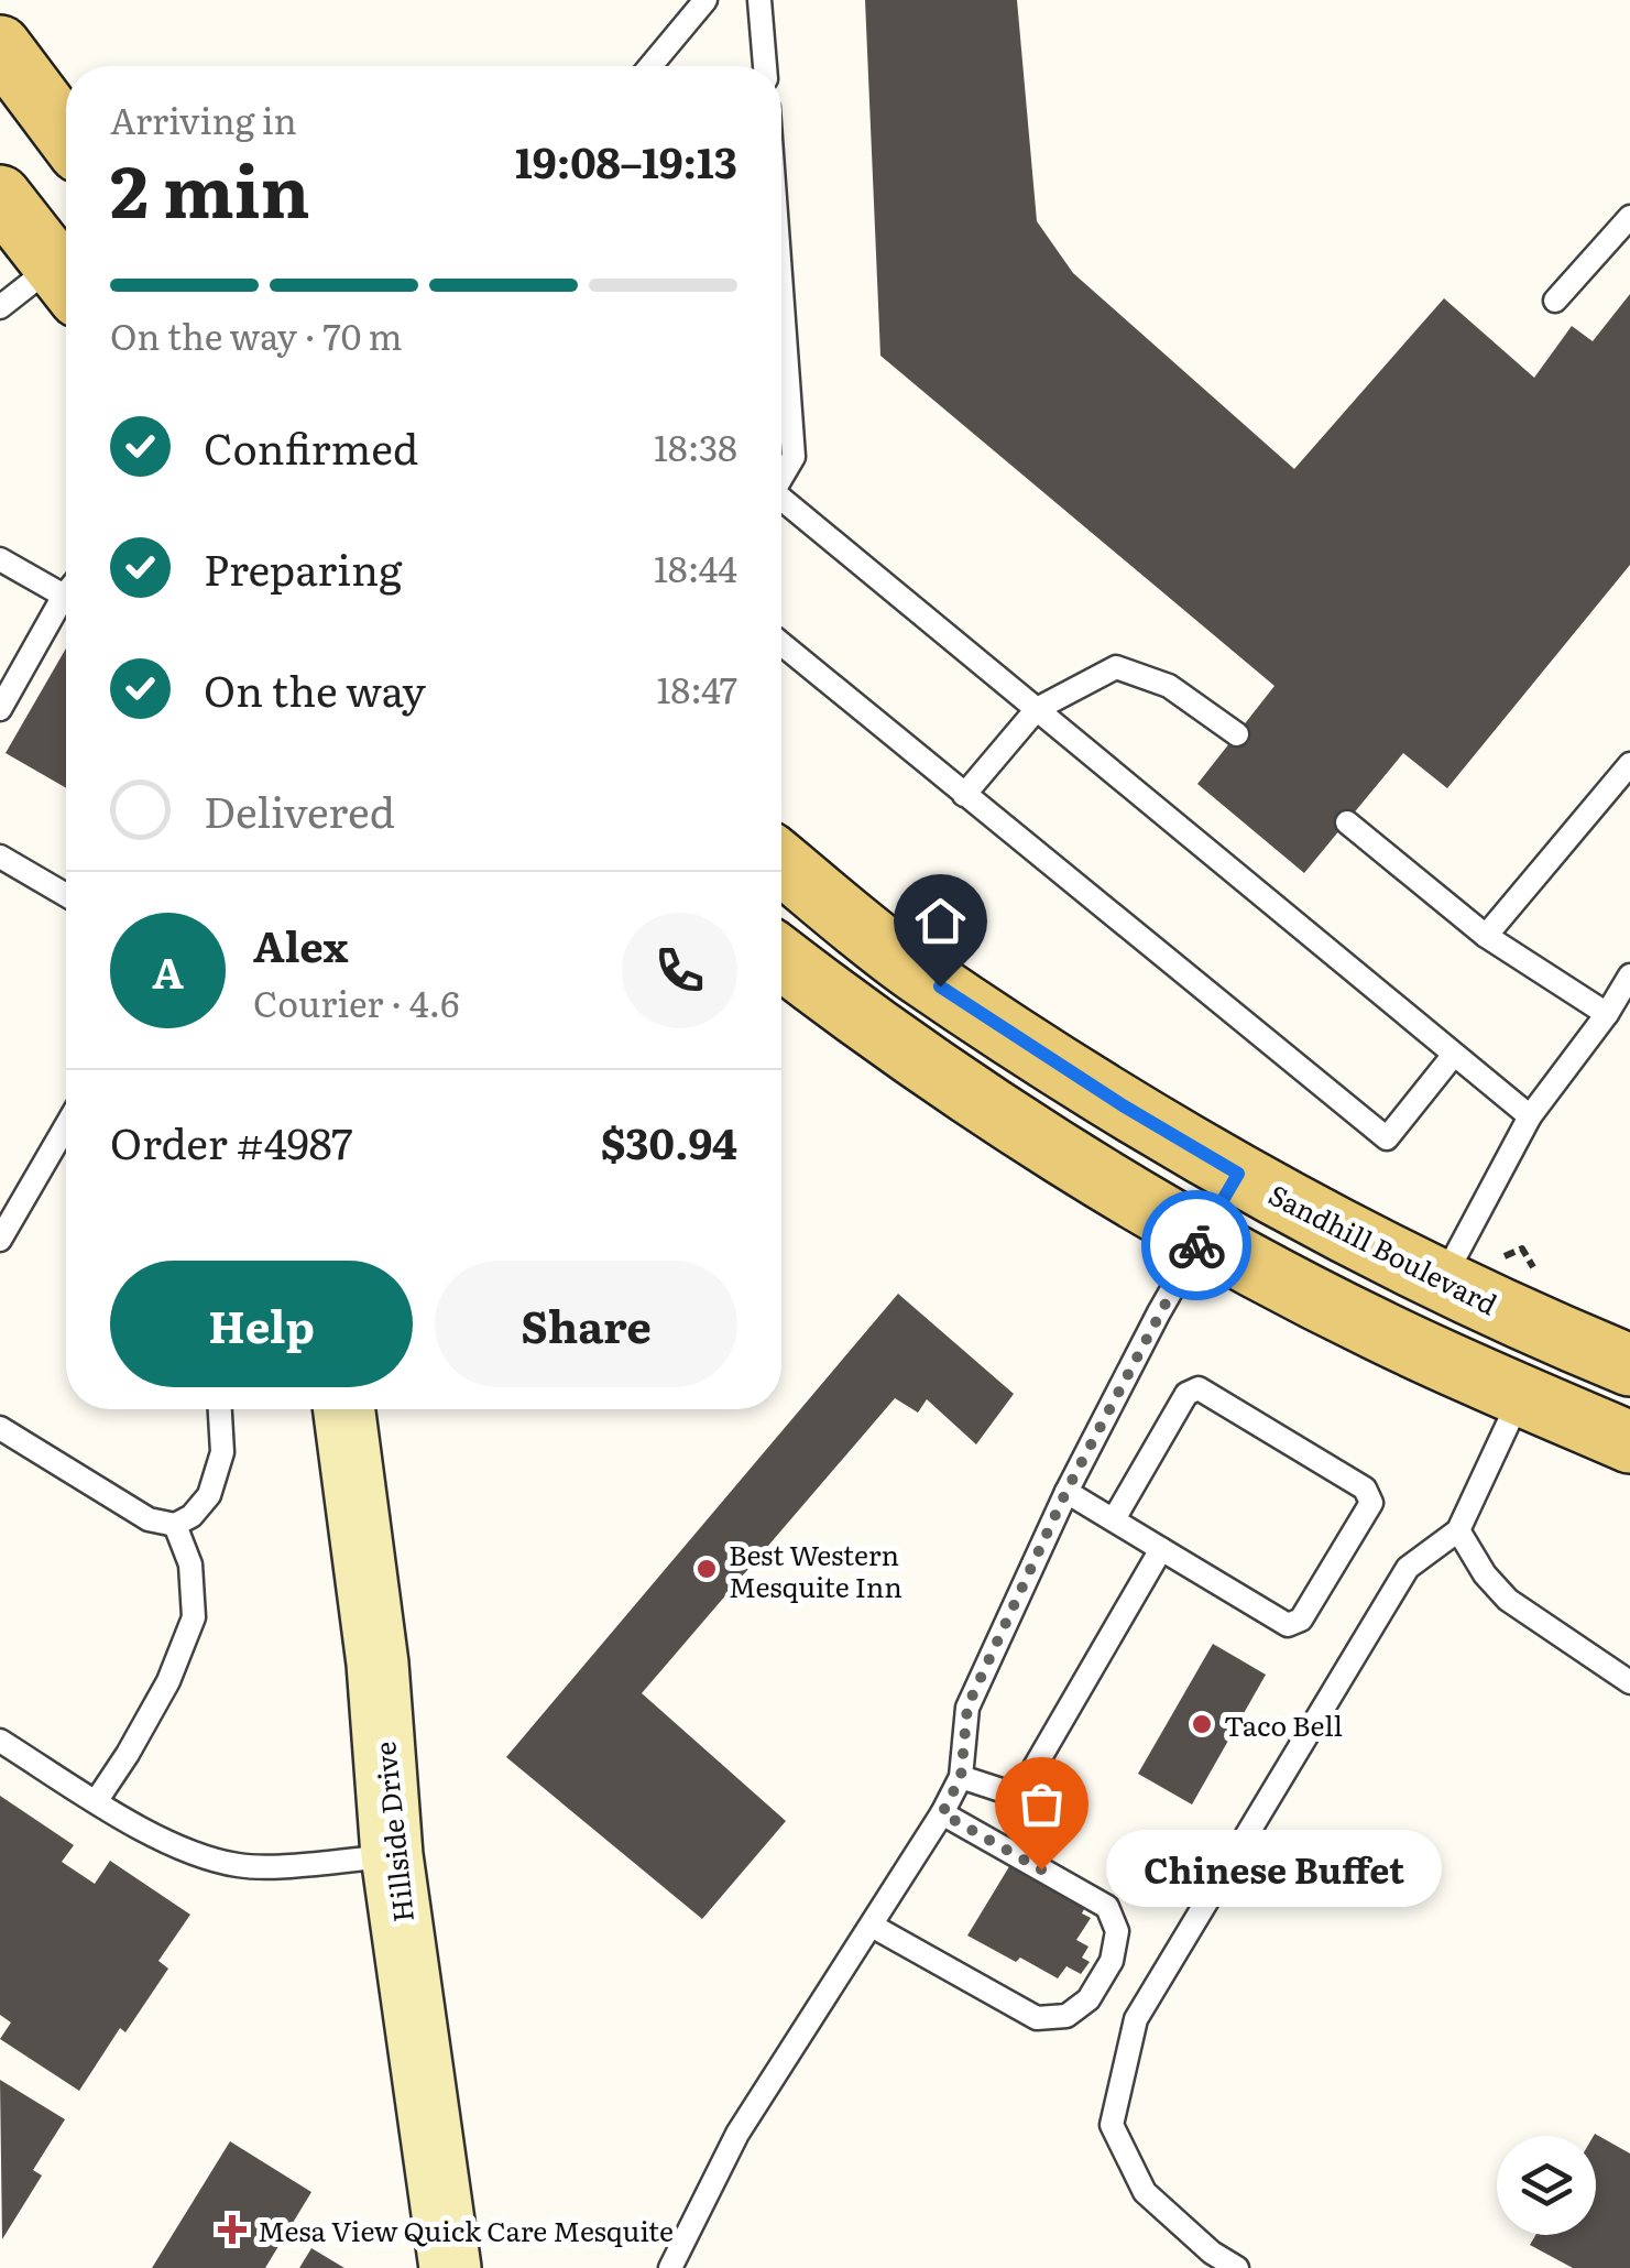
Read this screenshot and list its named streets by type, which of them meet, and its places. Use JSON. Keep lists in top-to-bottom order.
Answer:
{
  "streets": {
    "main road": ["Sandhill Boulevard", "Hillside Drive"]
  },
  "places": {
    "other": ["Best Western Mesquite Inn", "Taco Bell", "Chinese Buffet"],
    "health": ["Mesa View Quick Care Mesquite"]
  },
  "page": {
    "heading": ["2 min", "Arriving in", "19:08–19:13"],
    "panel": [
      "Alex",
      "Courier · 4.6",
      "Order #4987",
      "$30.94"
    ],
    "bar": "On the way · 70 m",
    "list": [
      ["Confirmed", "18:38"],
      ["Preparing", "18:44"],
      ["On the way", "18:47"],
      "Delivered"
    ],
    "round": "A",
    "buttons": ["Help", "Share"],
    "bubble": "Chinese Buffet"
  }
}
